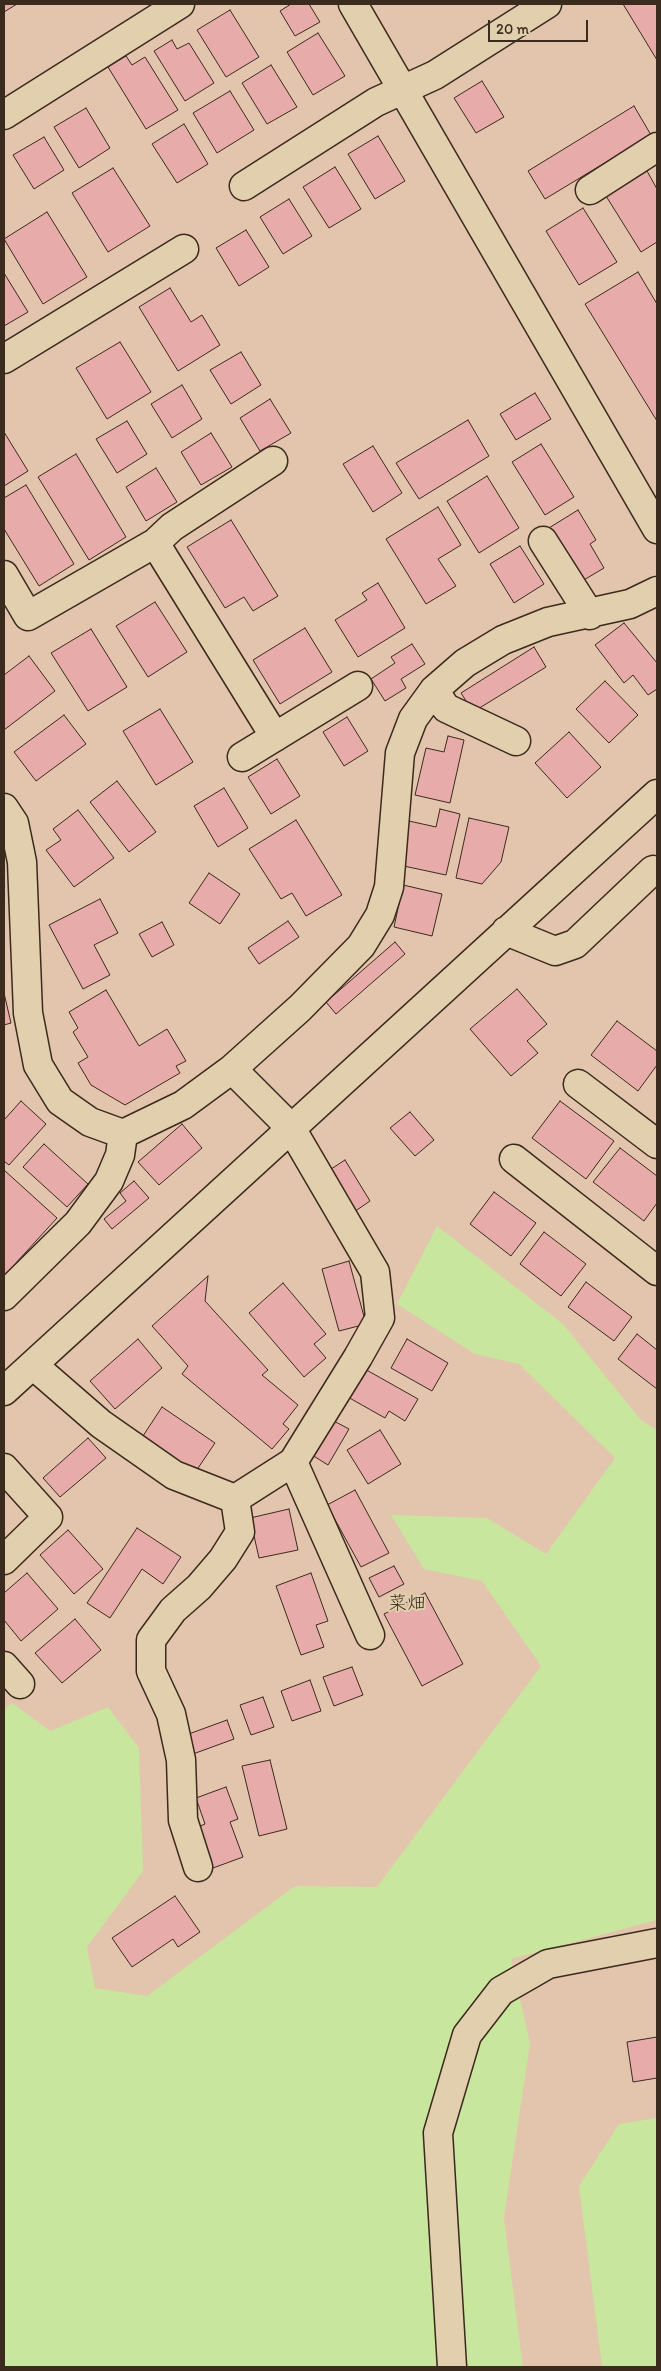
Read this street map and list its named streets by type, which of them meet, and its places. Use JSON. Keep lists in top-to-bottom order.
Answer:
{
  "districts": ["菜畑"],
  "scale_bar": "20 m"
}
